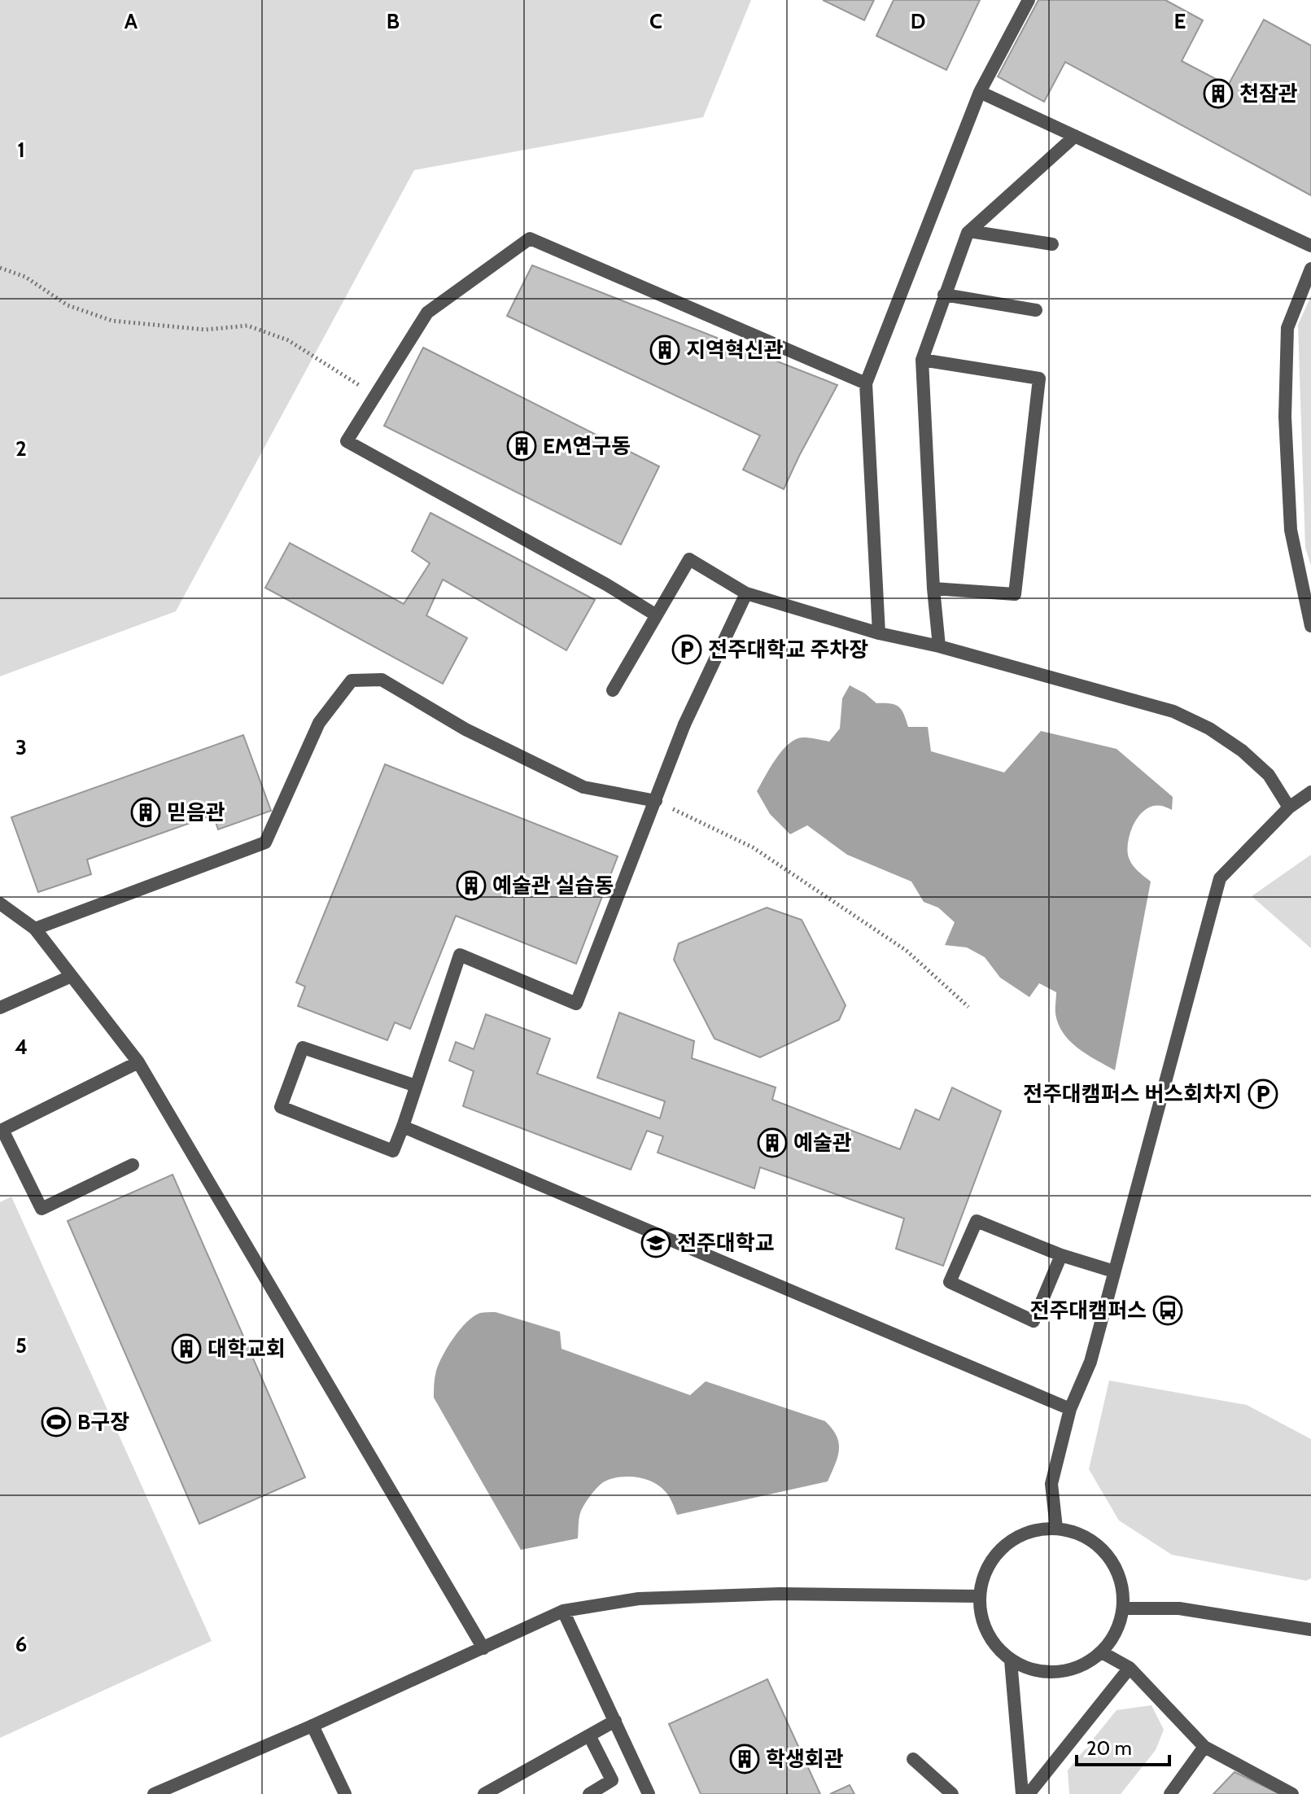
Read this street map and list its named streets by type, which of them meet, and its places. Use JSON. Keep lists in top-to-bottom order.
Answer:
{
  "places": {
    "building": [
      "천잠관",
      "지역혁신관",
      "EM연구동",
      "믿음관",
      "예술관 실습동",
      "예술관",
      "대학교회",
      "학생회관"
    ],
    "parking": ["전주대학교 주차장", "전주대캠퍼스 버스회차지"],
    "school or university": ["전주대학교"],
    "bus stop": ["전주대캠퍼스"],
    "sports": ["B구장"]
  },
  "scale_bar": "20 m",
  "grid": {
    "columns": [
      "A",
      "B",
      "C",
      "D",
      "E"
    ],
    "rows": [
      "1",
      "2",
      "3",
      "4",
      "5",
      "6"
    ]
  }
}
